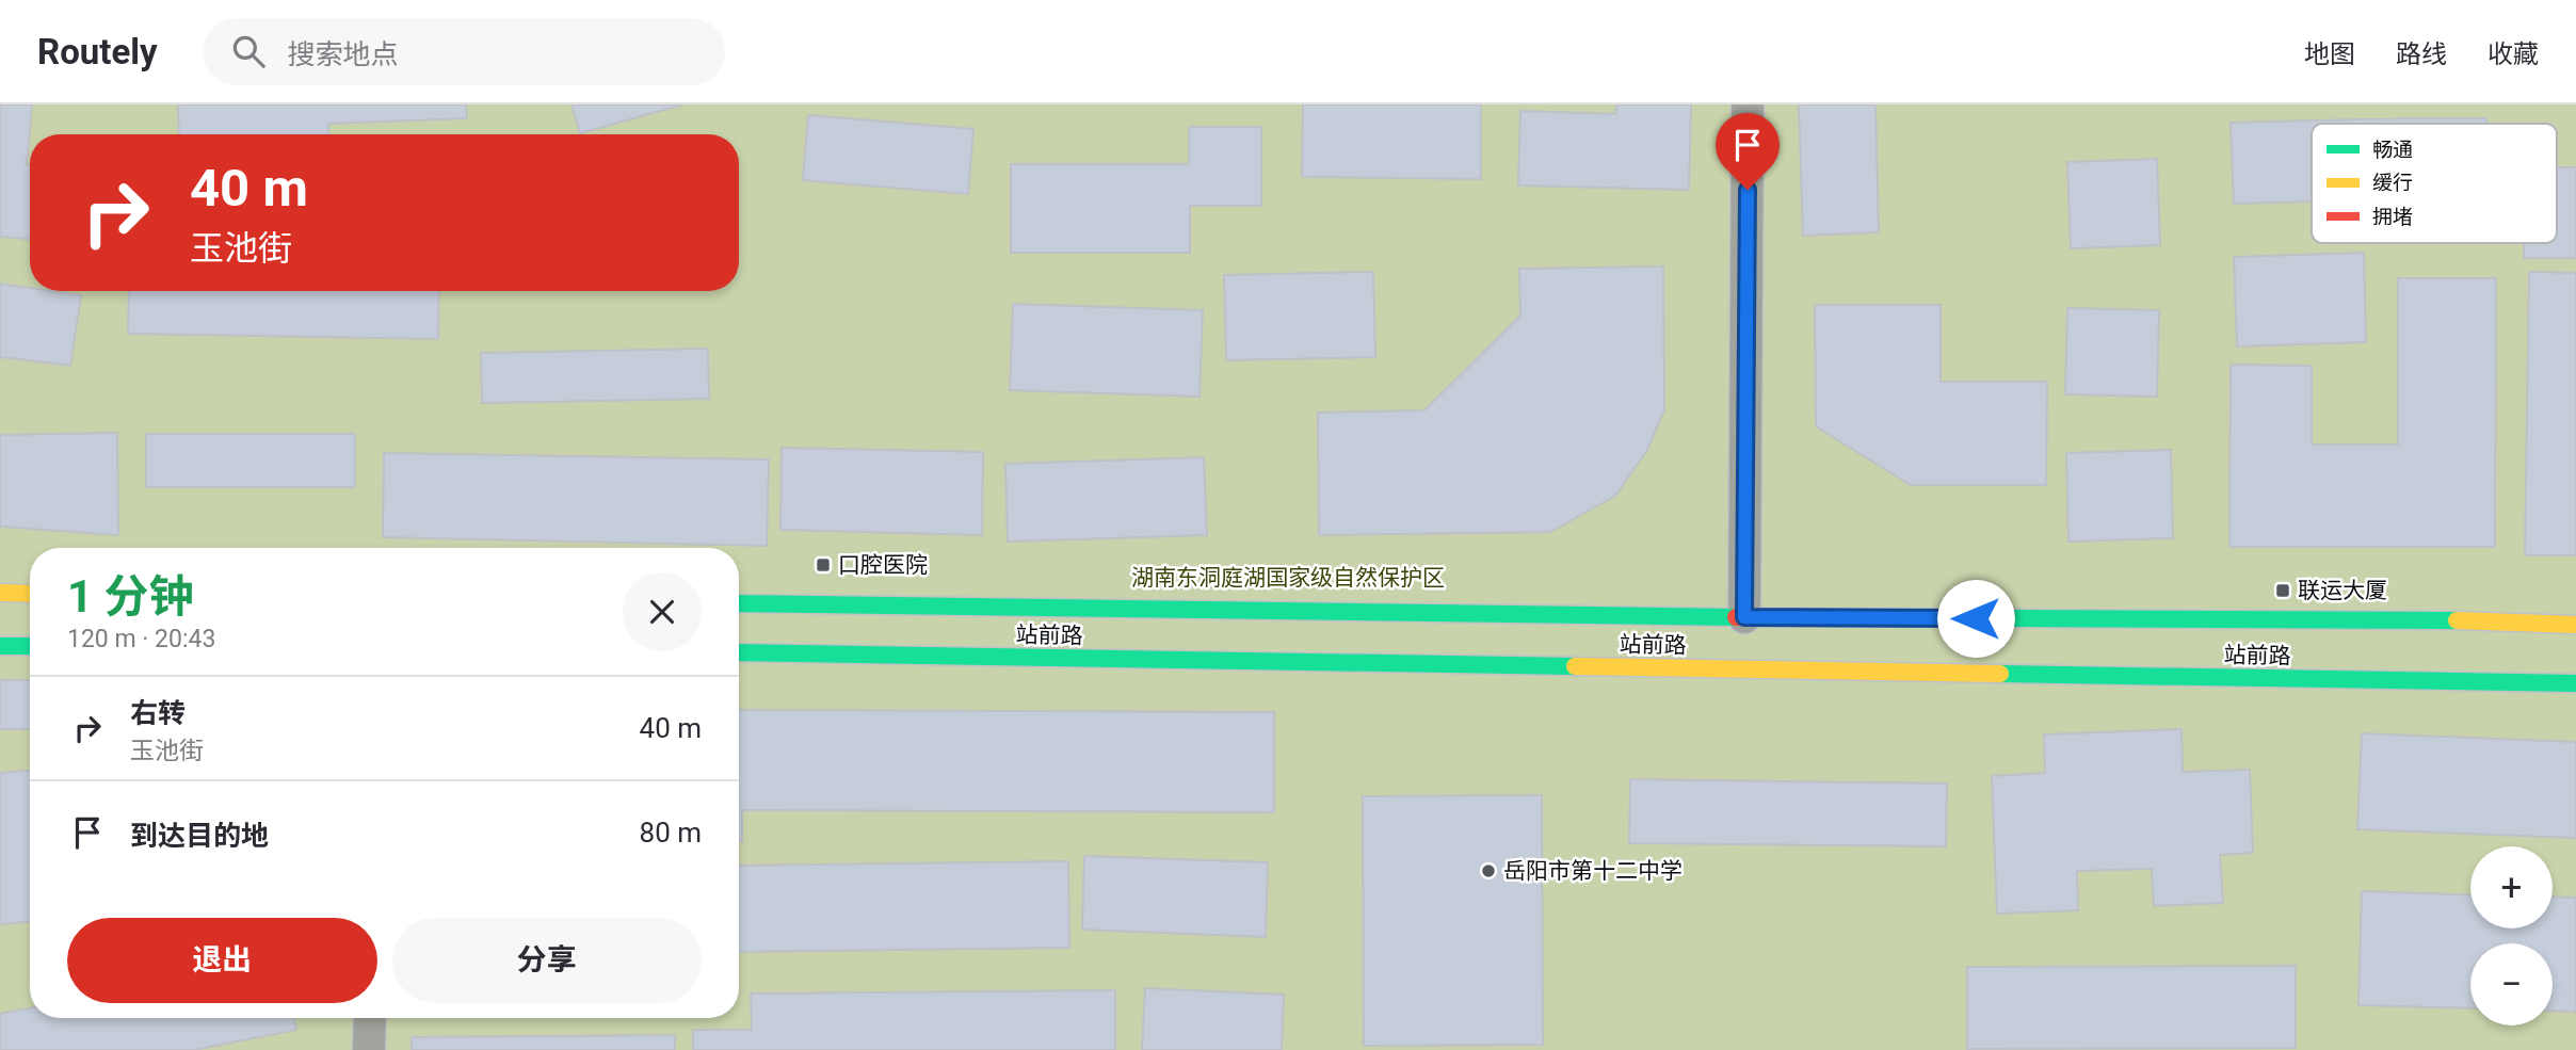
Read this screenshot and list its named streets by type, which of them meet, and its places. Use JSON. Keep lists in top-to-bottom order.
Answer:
{
  "streets": {
    "main road": ["站前路"]
  },
  "parks": ["湖南东洞庭湖国家级自然保护区"],
  "places": {
    "transit": ["口腔医院", "联运大厦"],
    "other": ["岳阳市第十二中学"]
  },
  "legend": ["畅通", "缓行", "拥堵"],
  "page": {
    "header": "Routely",
    "search": "搜索地点",
    "nav": ["地图", "路线", "收藏"],
    "turn": ["40 m", "玉池街"],
    "heading": ["1 分钟", "120 m · 20:43"],
    "list": [
      {
        "name": "右转",
        "note": "玉池街",
        "value": "40 m"
      },
      {
        "name": "到达目的地",
        "value": "80 m"
      }
    ],
    "map_buttons": ["+", "−"],
    "buttons": ["退出", "分享"]
  }
}
